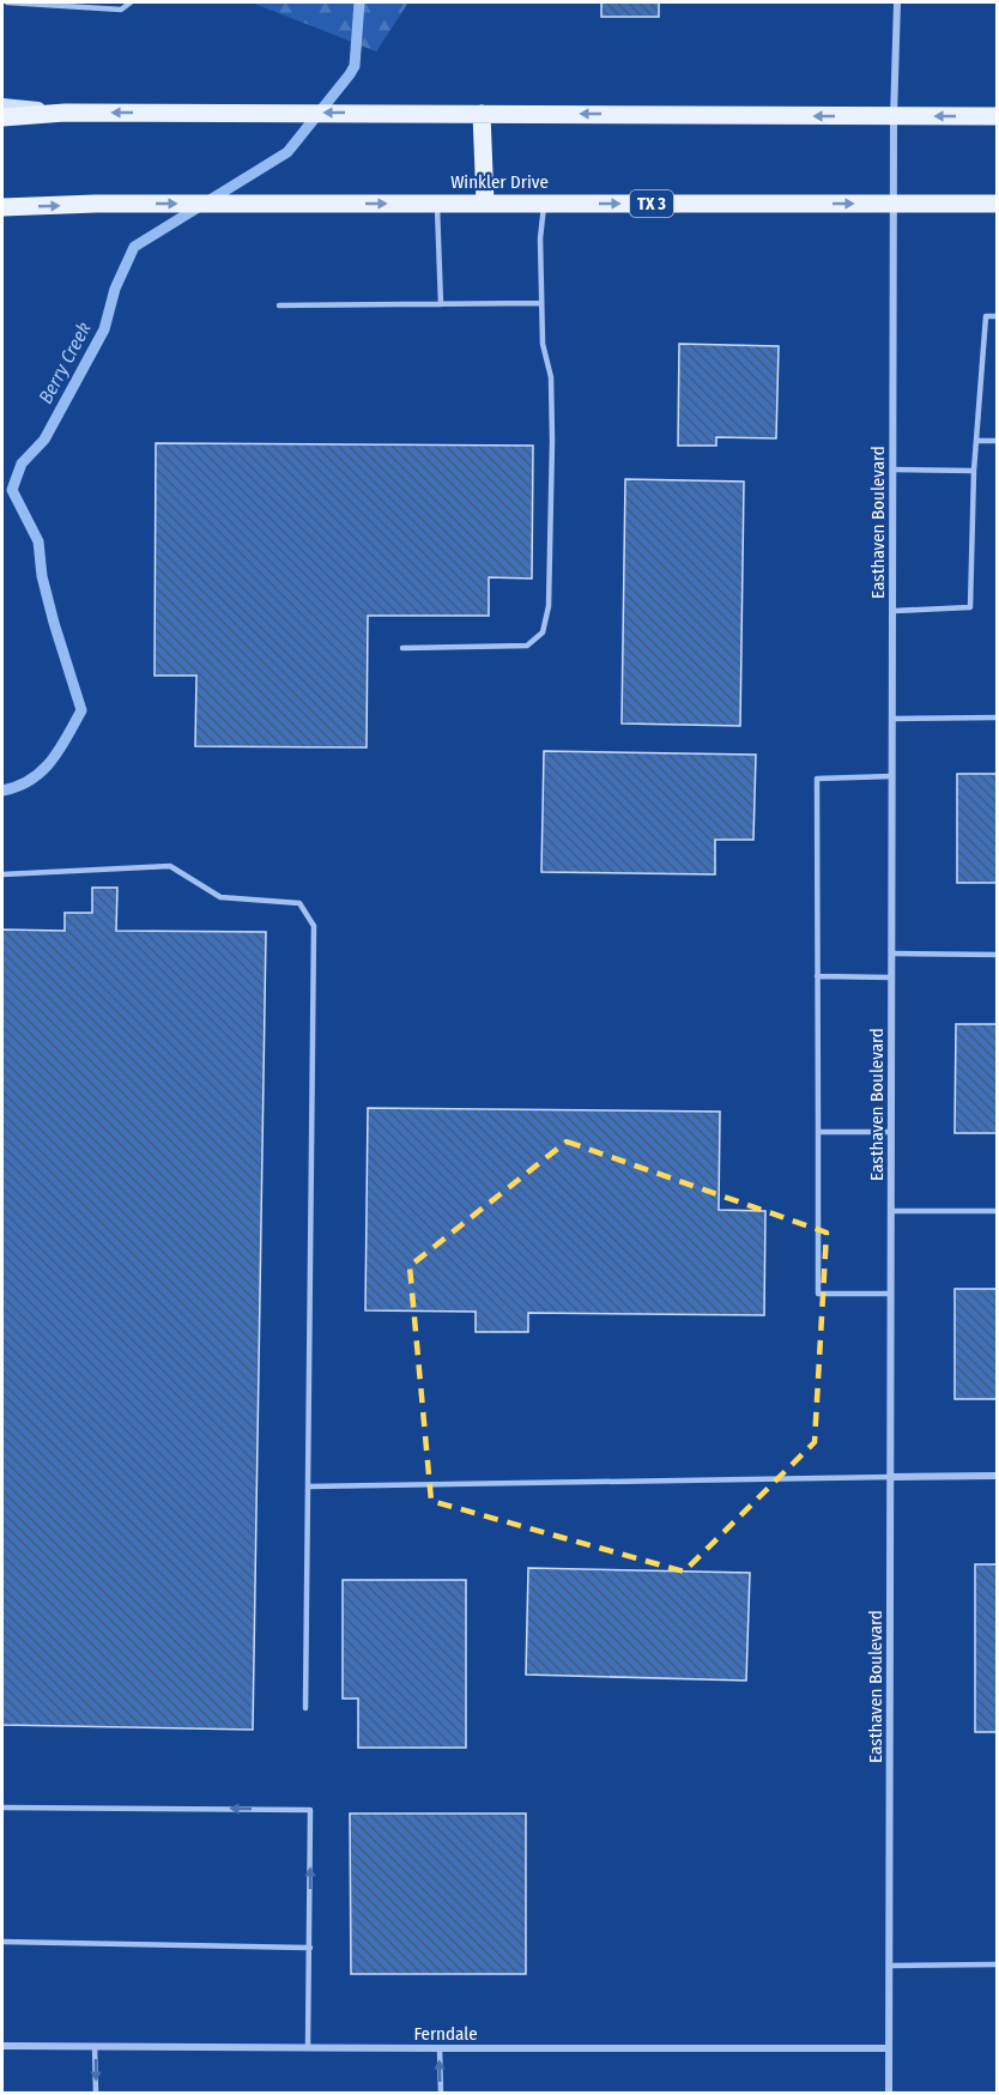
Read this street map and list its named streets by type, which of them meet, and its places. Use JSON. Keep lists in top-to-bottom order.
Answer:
{
  "streets": {
    "main road": ["Winkler Drive", "TX 3"],
    "street": ["Easthaven Boulevard", "Ferndale"]
  },
  "crossings": [
    ["Winkler Drive", "Easthaven Boulevard"],
    ["Easthaven Boulevard", "Ferndale"]
  ],
  "water": ["Berry Creek"]
}
